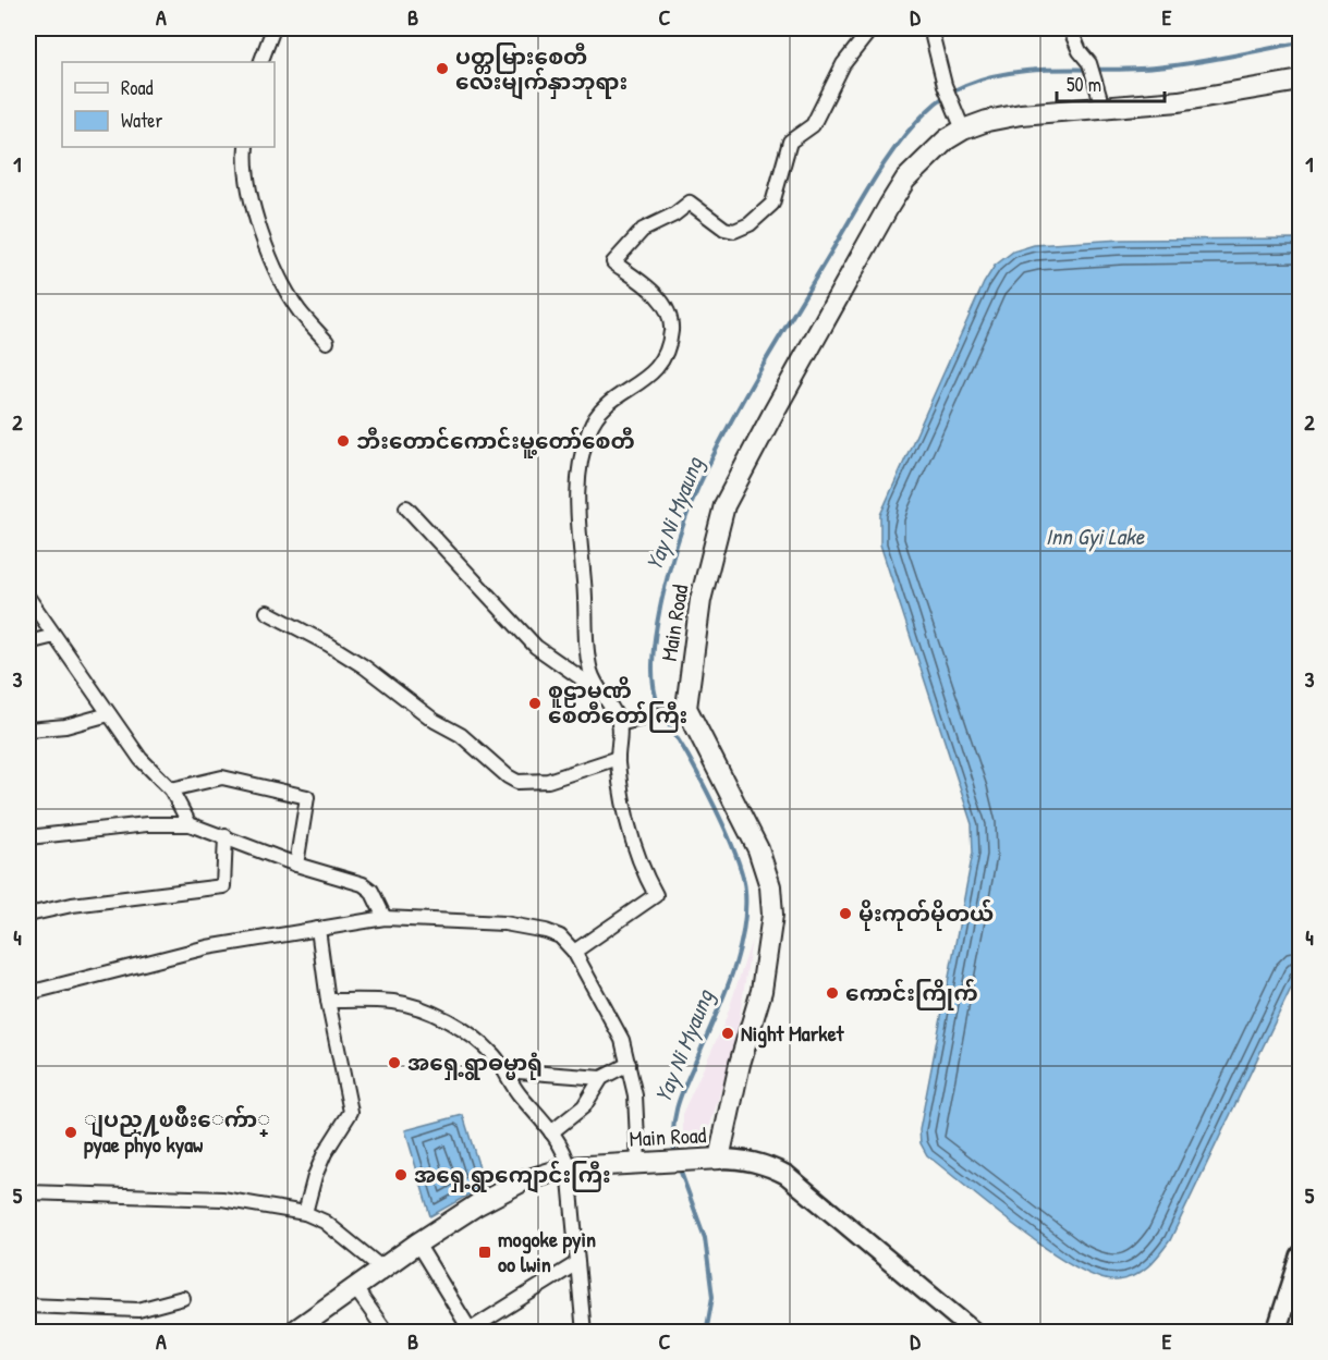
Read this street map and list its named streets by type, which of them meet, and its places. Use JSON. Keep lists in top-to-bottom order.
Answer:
{
  "streets": {
    "main road": ["Main Road"]
  },
  "water": ["Yay Ni Myaung", "Inn Gyi Lake"],
  "places": {
    "other": [
      "ပတ္တမြား‌စေတီ‌ လေးမျက်နှာဘုရား",
      "ဘီးတောင်ကောင်းမူ့တော်စေတီ",
      "စူဠာမဏိ စေတီတော်ကြီး",
      "မိုးကုတ်မိုတယ်",
      "ကောင်းကြိုက်",
      "Night Market",
      "အရှေ့ရွာဓမ္မာရုံ",
      "ျပည္႔ၿဖိဳးေက်ာ္ pyae phyo kyaw",
      "အရှေ့ရွာကျောင်းကြီး"
    ],
    "transit": ["mogoke pyin oo lwin"]
  },
  "legend": ["Road", "Water"],
  "scale_bar": "50 m",
  "grid": {
    "columns": [
      "A",
      "B",
      "C",
      "D",
      "E"
    ],
    "rows": [
      "1",
      "2",
      "3",
      "4",
      "5"
    ]
  }
}
